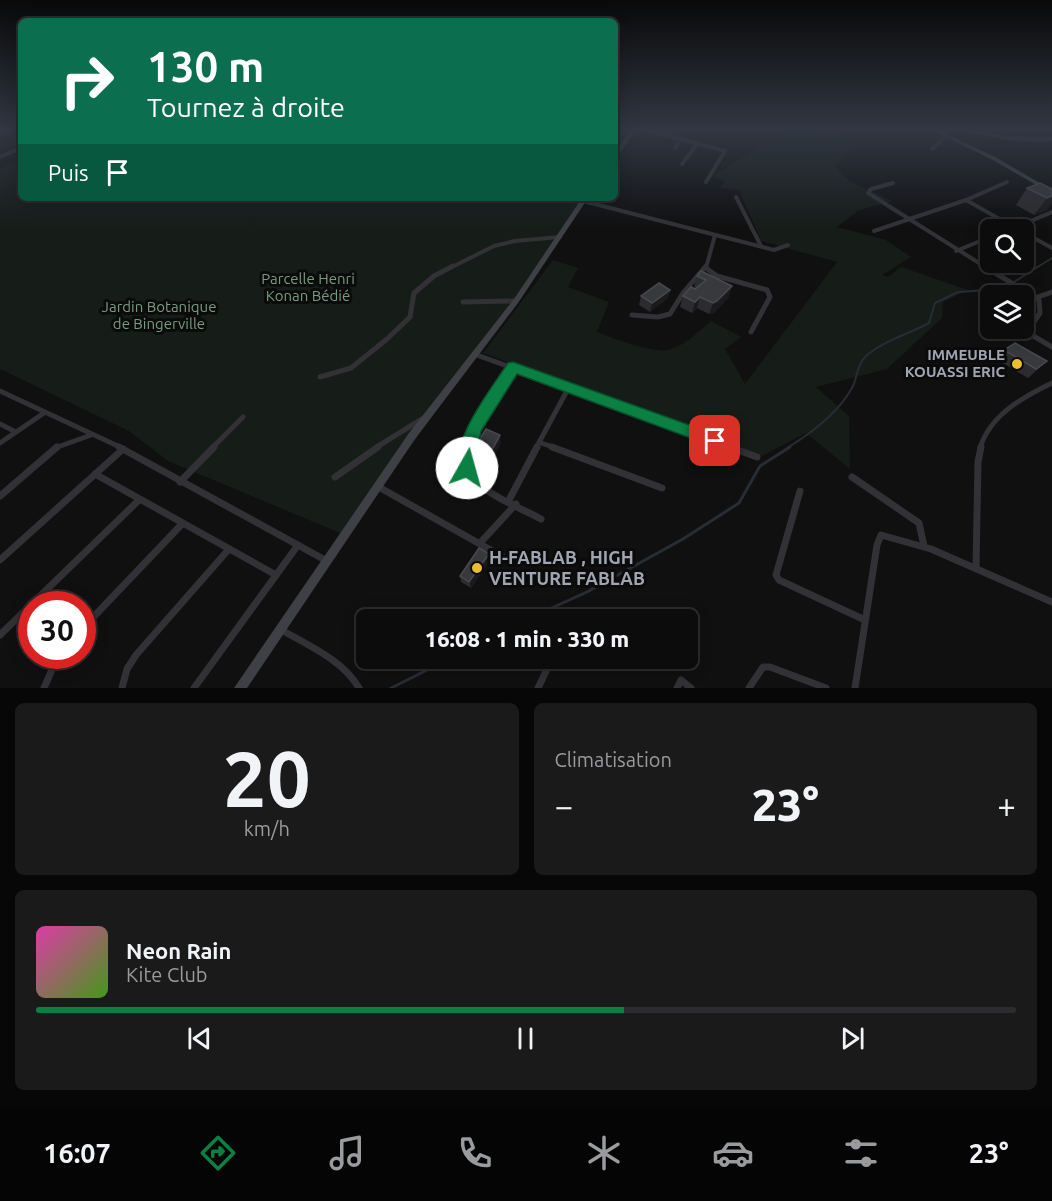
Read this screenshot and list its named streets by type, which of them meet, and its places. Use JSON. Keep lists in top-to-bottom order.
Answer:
{
  "parks": ["Parcelle Henri Konan Bédié", "Jardin Botanique de Bingerville"],
  "places": ["IMMEUBLE KOUASSI ERIC", "H-FABLAB , HIGH VENTURE FABLAB"],
  "page": {
    "turn": ["130 m", "Tournez à droite"],
    "then": "Puis",
    "limit": "30",
    "trip": "16:08 · 1 min · 330 m",
    "tile": [
      ["20", "km/h"],
      "Climatisation"
    ],
    "heat": ["−", "23°", "+"],
    "song": ["Neon Rain", "Kite Club"],
    "tabs": ["16:07", "23°"]
  }
}
